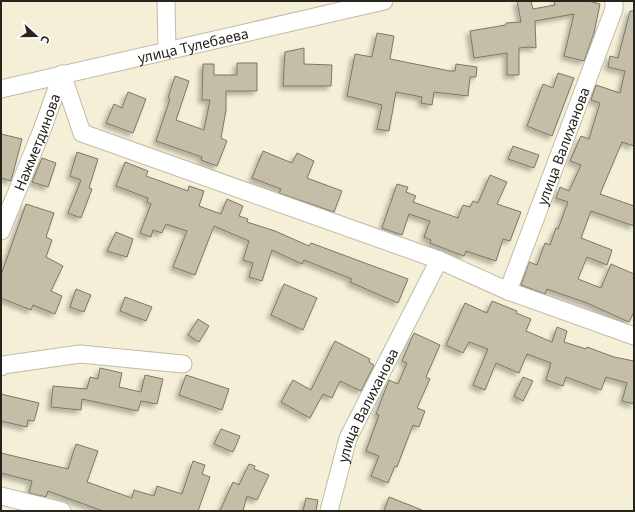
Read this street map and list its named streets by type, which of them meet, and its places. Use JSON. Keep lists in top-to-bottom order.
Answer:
{
  "streets": {
    "street": ["улица Тулебаева", "Нажметдинова", "улица Валиханова"]
  },
  "crossings": [
    ["улица Тулебаева", "Нажметдинова"]
  ],
  "north": "right"
}
